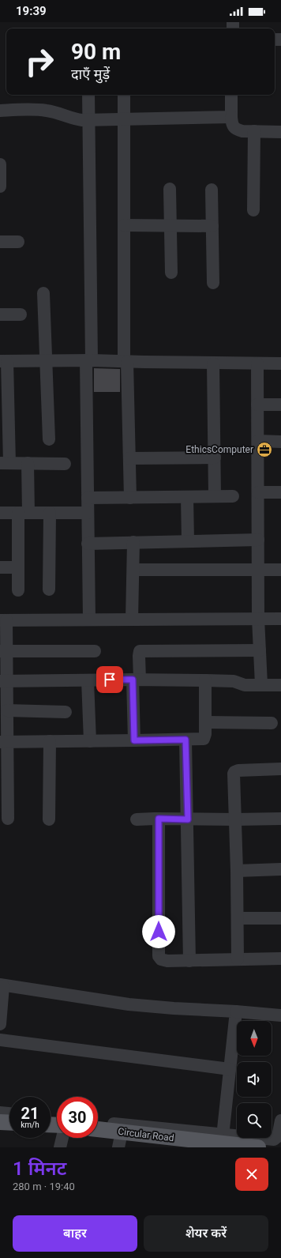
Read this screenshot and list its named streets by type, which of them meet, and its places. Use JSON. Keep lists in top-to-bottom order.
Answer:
{
  "streets": {
    "main road": ["Circular Road"]
  },
  "places": {
    "office": ["EthicsComputer"]
  },
  "north": "bottom",
  "page": {
    "status": "19:39",
    "turn": ["90 m", "दाएँ मुड़ें"],
    "speed": "21 km/h",
    "limit": "30",
    "heading": ["1 मिनट", "280 m · 19:40"],
    "buttons": ["बाहर", "शेयर करें"]
  }
}
